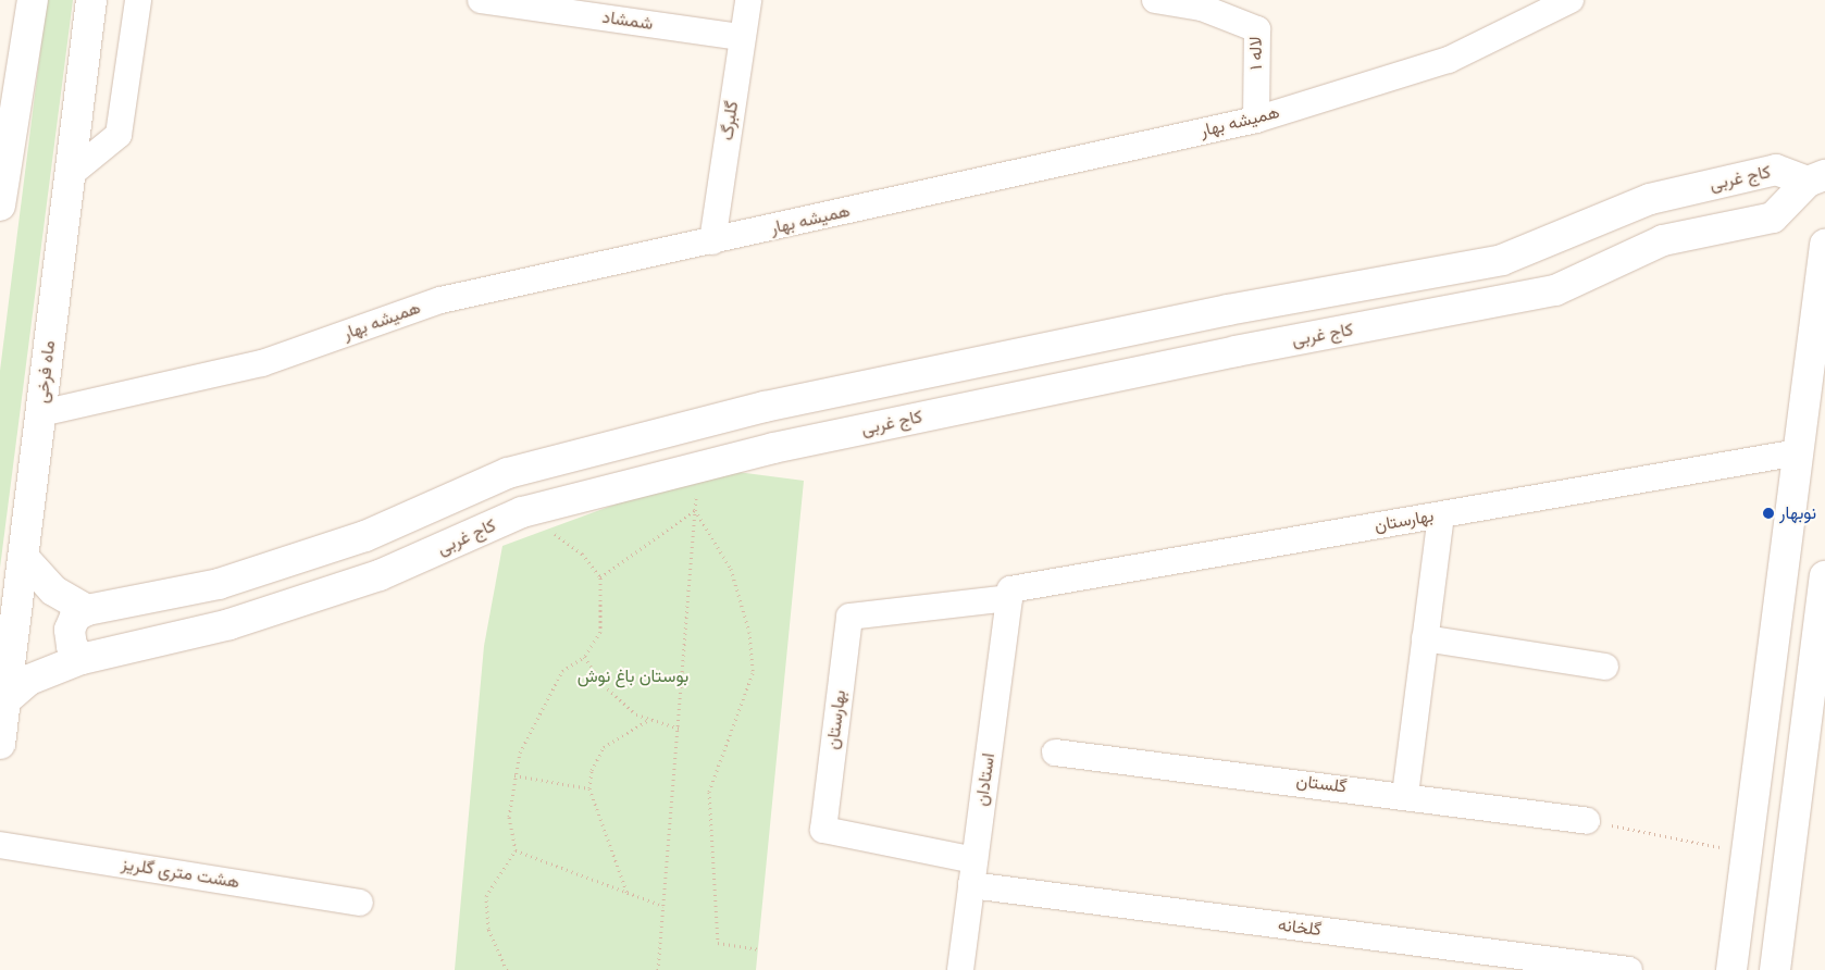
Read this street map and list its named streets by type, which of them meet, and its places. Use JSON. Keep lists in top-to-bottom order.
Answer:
{
  "streets": {
    "street": [
      "شمشاد",
      "لاله ۱",
      "گلبرگ",
      "همیشه بهار",
      "کاج غربی",
      "ماه فرخی",
      "بهارستان",
      "استادان",
      "گلستان",
      "هشت متری گلریز",
      "گلخانه"
    ]
  },
  "crossings": [
    ["شمشاد", "گلبرگ"],
    ["لاله ۱", "همیشه بهار"],
    ["گلبرگ", "همیشه بهار"],
    ["همیشه بهار", "ماه فرخی"],
    ["کاج غربی", "ماه فرخی"],
    ["بهارستان", "استادان"],
    ["استادان", "گلخانه"]
  ],
  "parks": ["بوستان باغ نوش"],
  "places": ["نوبهار"]
}
